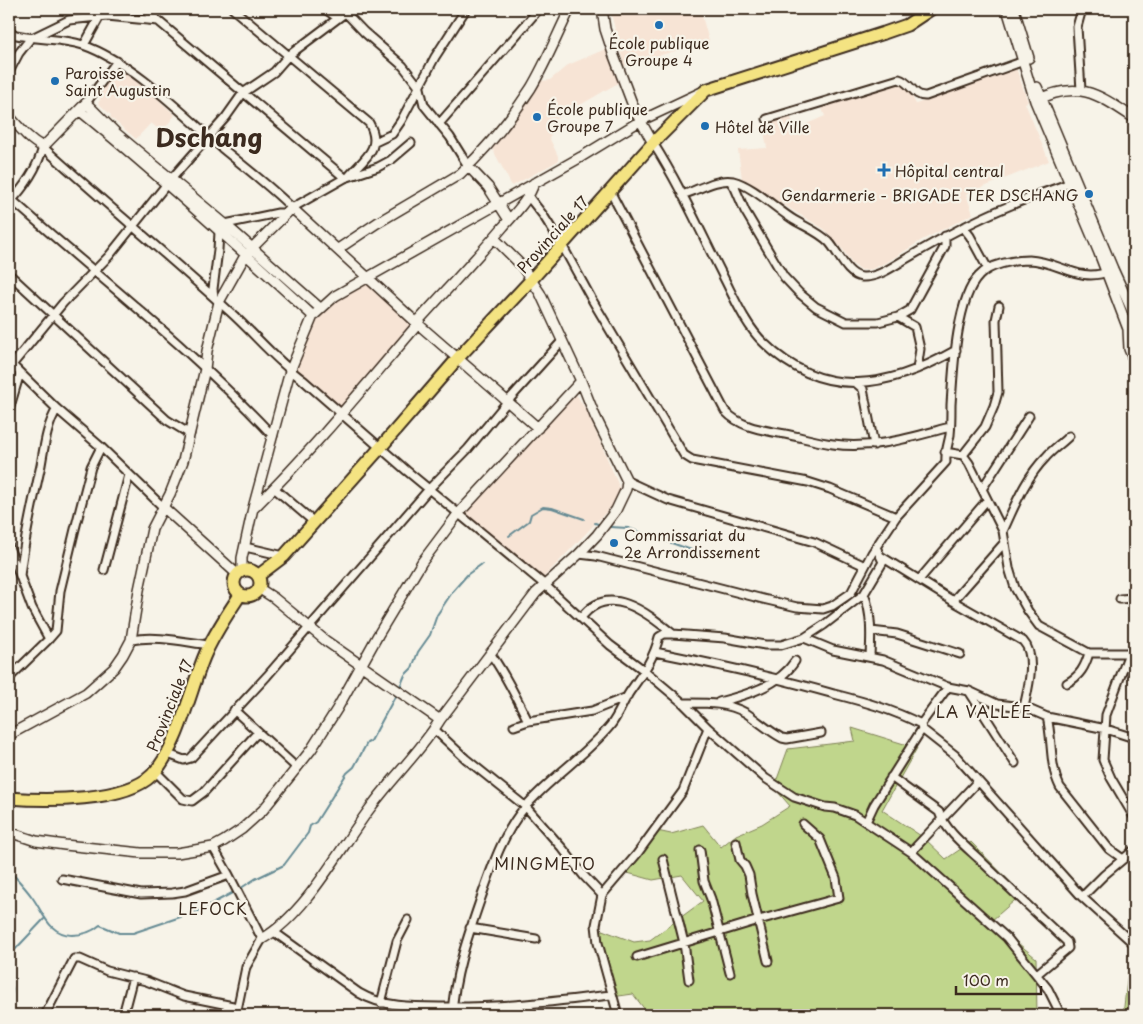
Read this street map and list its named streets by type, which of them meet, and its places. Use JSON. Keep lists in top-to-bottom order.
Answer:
{
  "streets": {
    "main road": ["Provinciale 17"]
  },
  "districts": [
    "Dschang",
    "LA VALLÉE",
    "MINGMETO",
    "LEFOCK"
  ],
  "places": {
    "other": [
      "École publique Groupe 4",
      "Paroisse Saint Augustin",
      "École publique Groupe 7",
      "Hôtel de Ville",
      "Gendarmerie - BRIGADE TER DSCHANG",
      "Commissariat du 2e Arrondissement"
    ],
    "health": ["Hôpital central"]
  },
  "scale_bar": "100 m"
}
